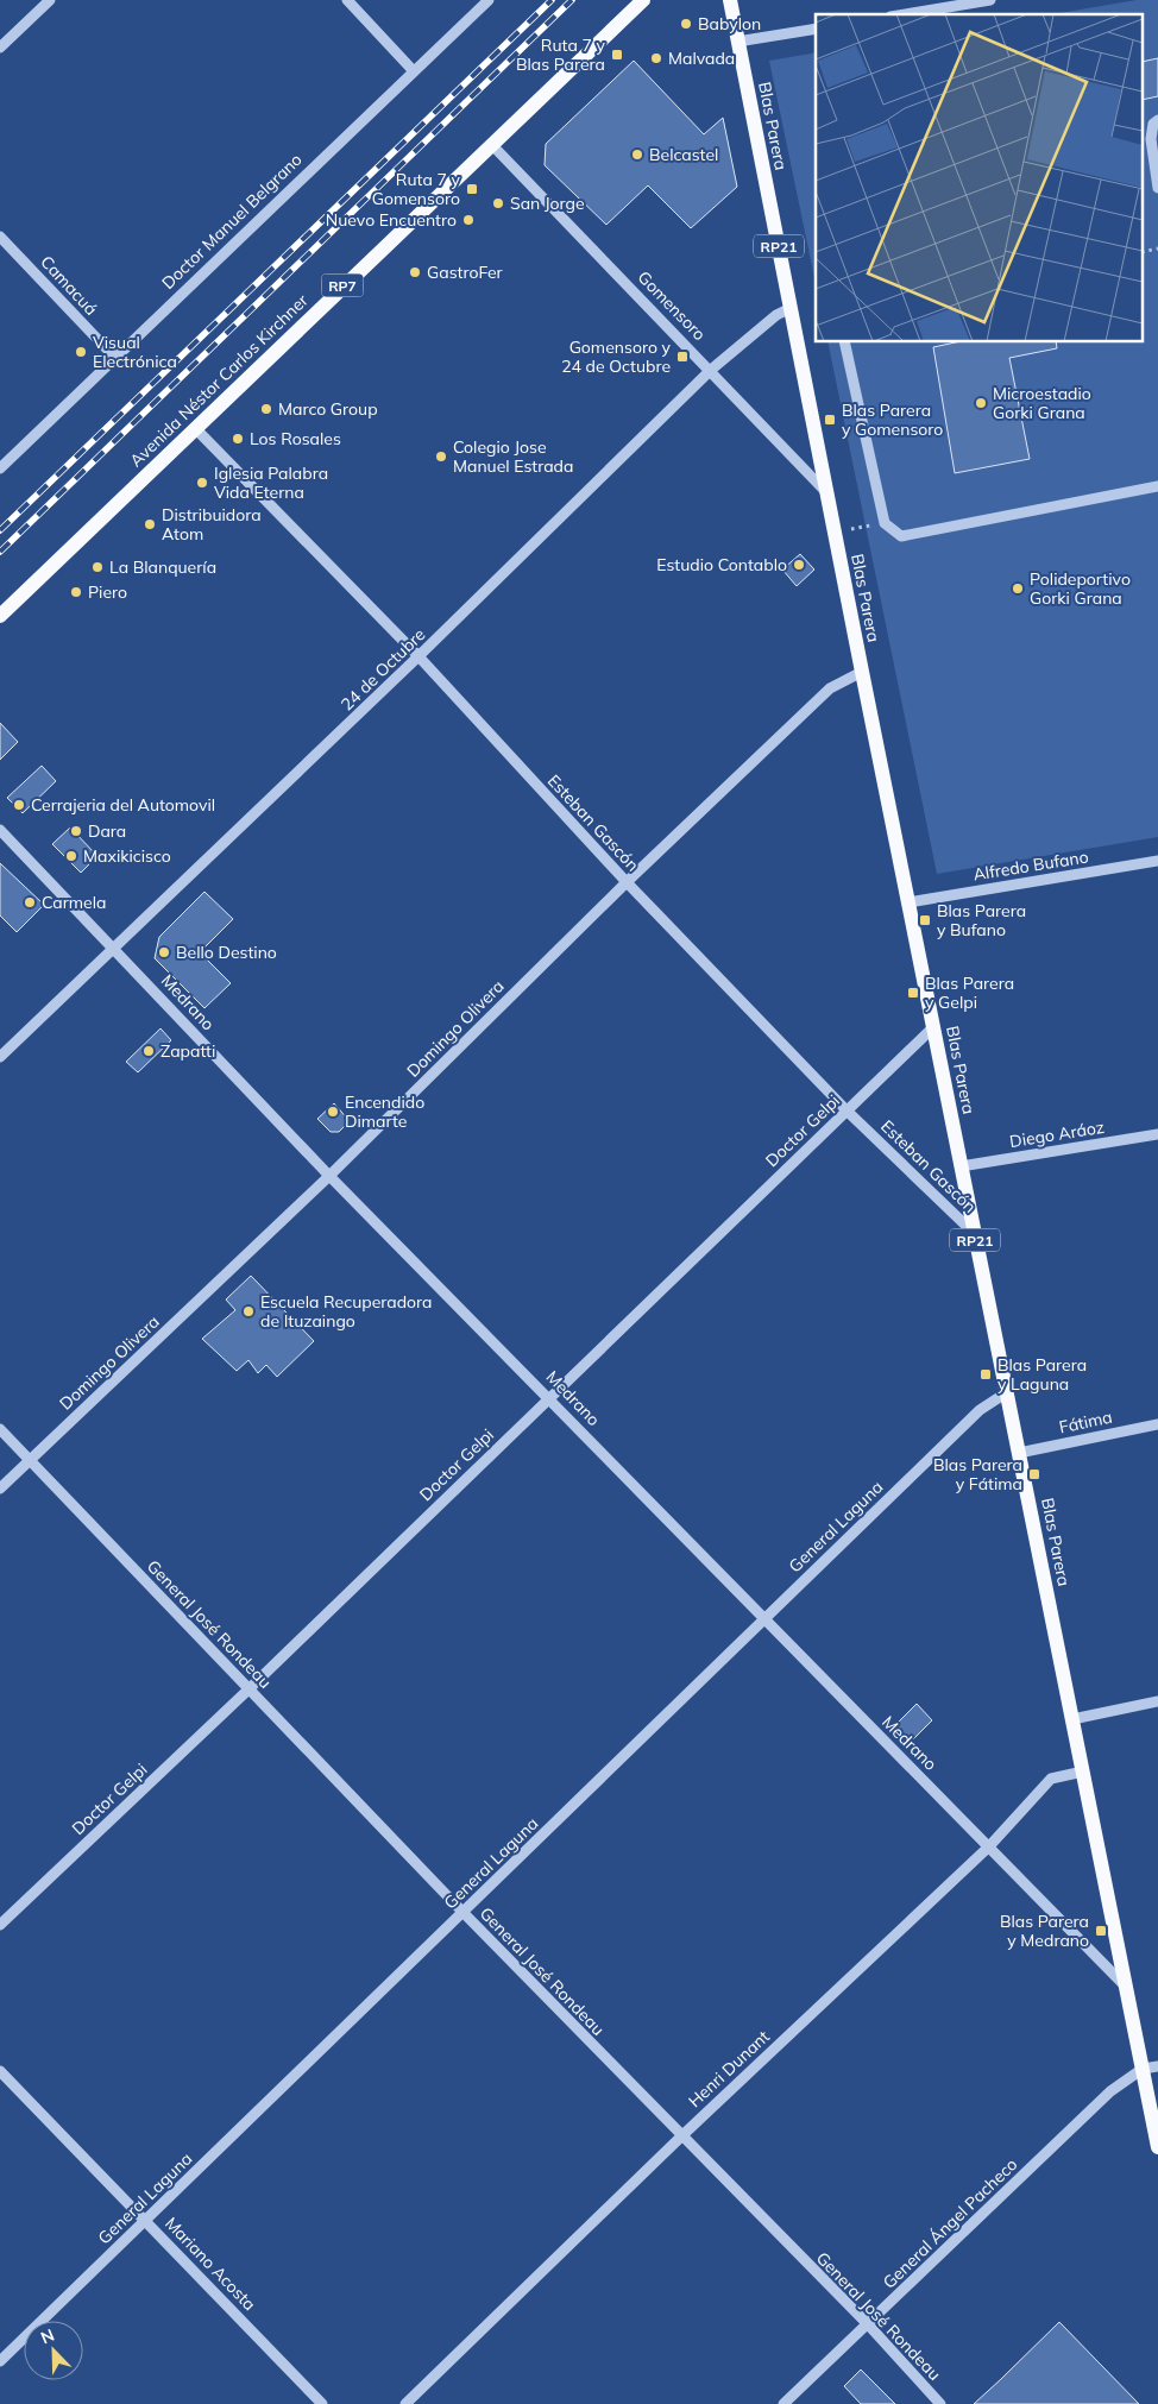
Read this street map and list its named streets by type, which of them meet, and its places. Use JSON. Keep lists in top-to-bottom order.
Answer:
{
  "streets": {
    "main road": [
      "Blas Parera",
      "RP21",
      "RP7",
      "Avenida Néstor Carlos Kirchner"
    ],
    "street": [
      "Doctor Manuel Belgrano",
      "Camacuá",
      "Gomensoro",
      "24 de Octubre",
      "Esteban Gascón",
      "Alfredo Bufano",
      "Medrano",
      "Domingo Olivera",
      "Doctor Gelpi",
      "Diego Aráoz",
      "Fátima",
      "General Laguna",
      "General José Rondeau",
      "Henri Dunant",
      "General Ángel Pacheco",
      "Mariano Acosta"
    ]
  },
  "crossings": [
    ["Blas Parera", "Gomensoro"],
    ["Blas Parera", "24 de Octubre"],
    ["Blas Parera", "Esteban Gascón"],
    ["Blas Parera", "Alfredo Bufano"],
    ["Blas Parera", "Medrano"],
    ["Blas Parera", "Domingo Olivera"],
    ["Blas Parera", "Doctor Gelpi"],
    ["Blas Parera", "Diego Aráoz"],
    ["Blas Parera", "Fátima"],
    ["Blas Parera", "General Laguna"],
    ["Blas Parera", "Henri Dunant"],
    ["Blas Parera", "General Ángel Pacheco"],
    ["Doctor Manuel Belgrano", "Camacuá"],
    ["Gomensoro", "Avenida Néstor Carlos Kirchner"],
    ["Gomensoro", "24 de Octubre"],
    ["Avenida Néstor Carlos Kirchner", "Esteban Gascón"],
    ["24 de Octubre", "Esteban Gascón"],
    ["24 de Octubre", "Medrano"],
    ["Esteban Gascón", "Domingo Olivera"],
    ["Esteban Gascón", "Doctor Gelpi"],
    ["Medrano", "Domingo Olivera"],
    ["Medrano", "Doctor Gelpi"],
    ["Medrano", "General Laguna"],
    ["Medrano", "Henri Dunant"],
    ["Domingo Olivera", "General José Rondeau"],
    ["Doctor Gelpi", "General José Rondeau"],
    ["General Laguna", "General José Rondeau"],
    ["General Laguna", "Mariano Acosta"],
    ["General José Rondeau", "Henri Dunant"],
    ["General José Rondeau", "General Ángel Pacheco"]
  ],
  "places": {
    "other": [
      "Babylon",
      "Malvada",
      "Belcastel",
      "San Jorge",
      "Nuevo Encuentro",
      "GastroFer",
      "Visual Electrónica",
      "Microestadio Gorki Grana",
      "Marco Group",
      "Los Rosales",
      "Colegio Jose Manuel Estrada",
      "Iglesia Palabra Vida Eterna",
      "Distribuidora Atom",
      "Estudio Contablo",
      "La Blanquería",
      "Polideportivo Gorki Grana",
      "Piero",
      "Cerrajeria del Automovil",
      "Dara",
      "Maxikicisco",
      "Carmela",
      "Bello Destino",
      "Zapatti",
      "Encendido Dimarte",
      "Escuela Recuperadora de Ituzaingo"
    ],
    "transit": [
      "Ruta 7 y Blas Parera",
      "Ruta 7 y Gomensoro",
      "Gomensoro y 24 de Octubre",
      "Blas Parera y Gomensoro",
      "Blas Parera y Bufano",
      "Blas Parera y Gelpi",
      "Blas Parera y Laguna",
      "Blas Parera y Fátima",
      "Blas Parera y Medrano"
    ]
  },
  "north": "top left"
}
